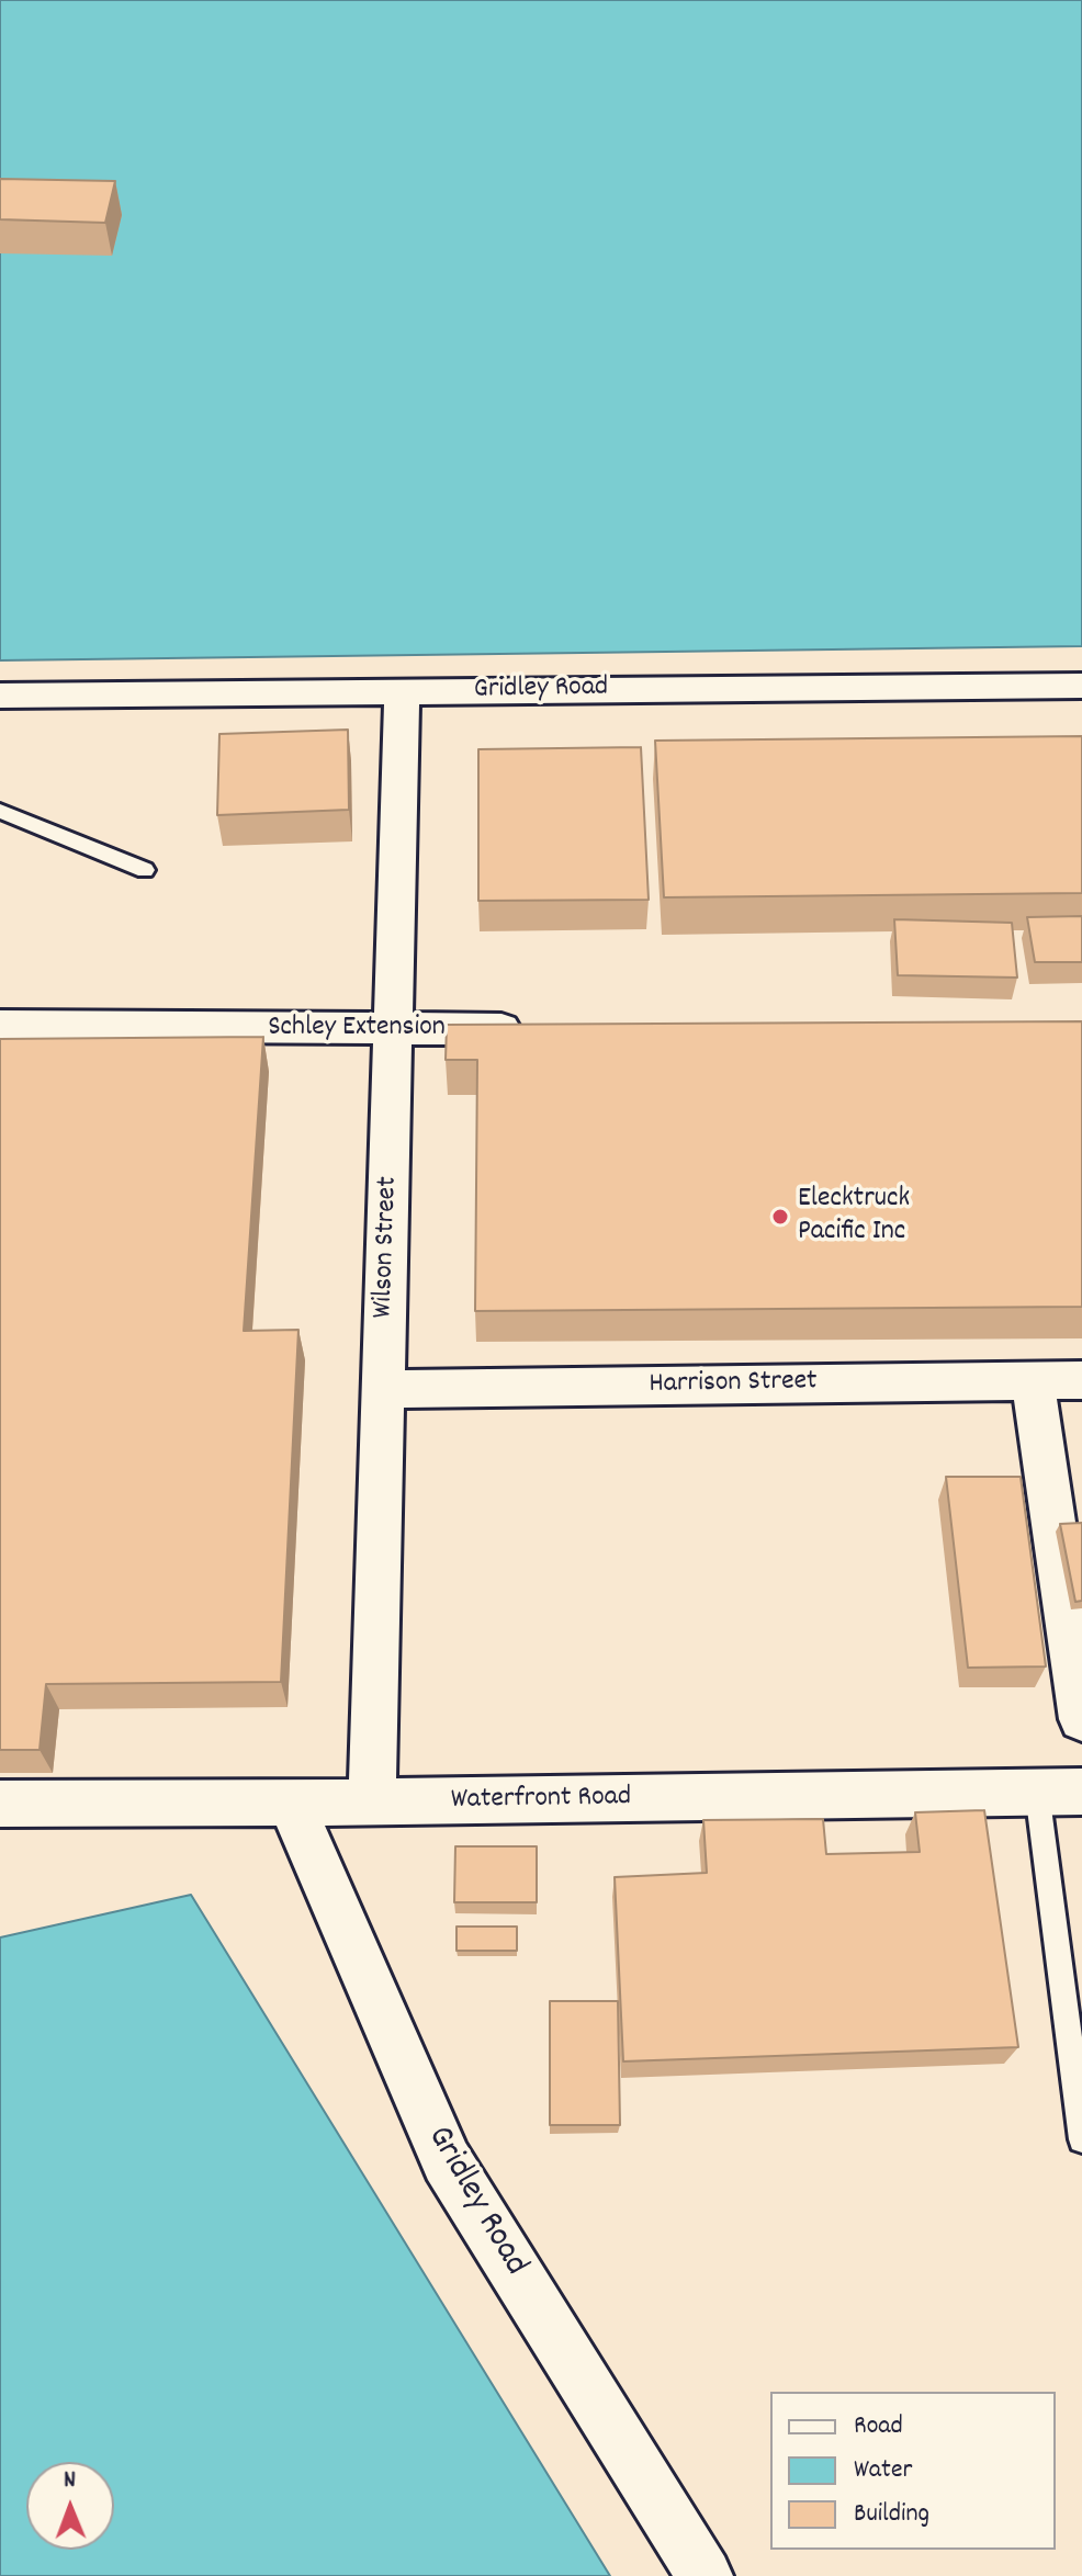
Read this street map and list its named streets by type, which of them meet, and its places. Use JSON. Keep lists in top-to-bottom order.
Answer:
{
  "streets": {
    "street": [
      "Gridley Road",
      "Schley Extension",
      "Wilson Street",
      "Harrison Street",
      "Waterfront Road"
    ]
  },
  "crossings": [
    ["Gridley Road", "Wilson Street"],
    ["Gridley Road", "Waterfront Road"],
    ["Schley Extension", "Wilson Street"],
    ["Wilson Street", "Harrison Street"],
    ["Wilson Street", "Waterfront Road"]
  ],
  "places": ["Elecktruck Pacific Inc"],
  "legend": ["Road", "Water", "Building"],
  "north": "top"
}
